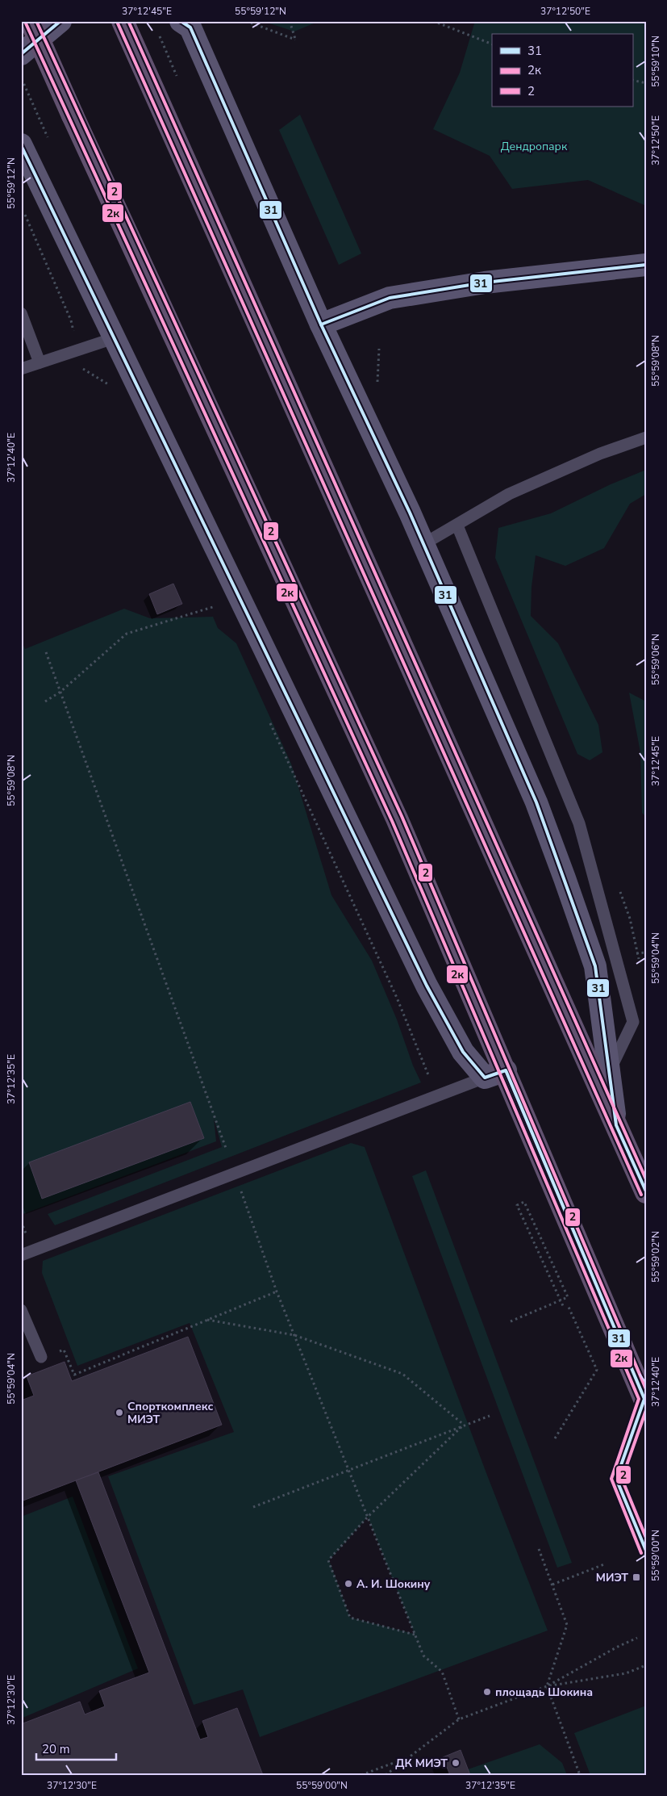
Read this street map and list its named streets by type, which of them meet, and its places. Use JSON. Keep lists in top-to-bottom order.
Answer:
{
  "parks": ["Дендропарк"],
  "places": {
    "other": [
      "Спорткомплекс МИЭТ",
      "А. И. Шокину",
      "площадь Шокина",
      "ДК МИЭТ"
    ],
    "transit": ["МИЭТ"]
  },
  "lines": ["transit line 31", "transit line 2", "transit line 2к"],
  "legend": ["31", "2к", "2"],
  "scale_bar": "20 m",
  "coordinates": [
    "37°12'45\"E",
    "55°59'12\"N",
    "37°12'50\"E",
    "55°59'10\"N",
    "55°59'08\"N",
    "37°12'40\"E",
    "55°59'06\"N",
    "55°59'04\"N",
    "37°12'35\"E",
    "55°59'02\"N",
    "55°59'00\"N",
    "37°12'30\"E"
  ]
}
